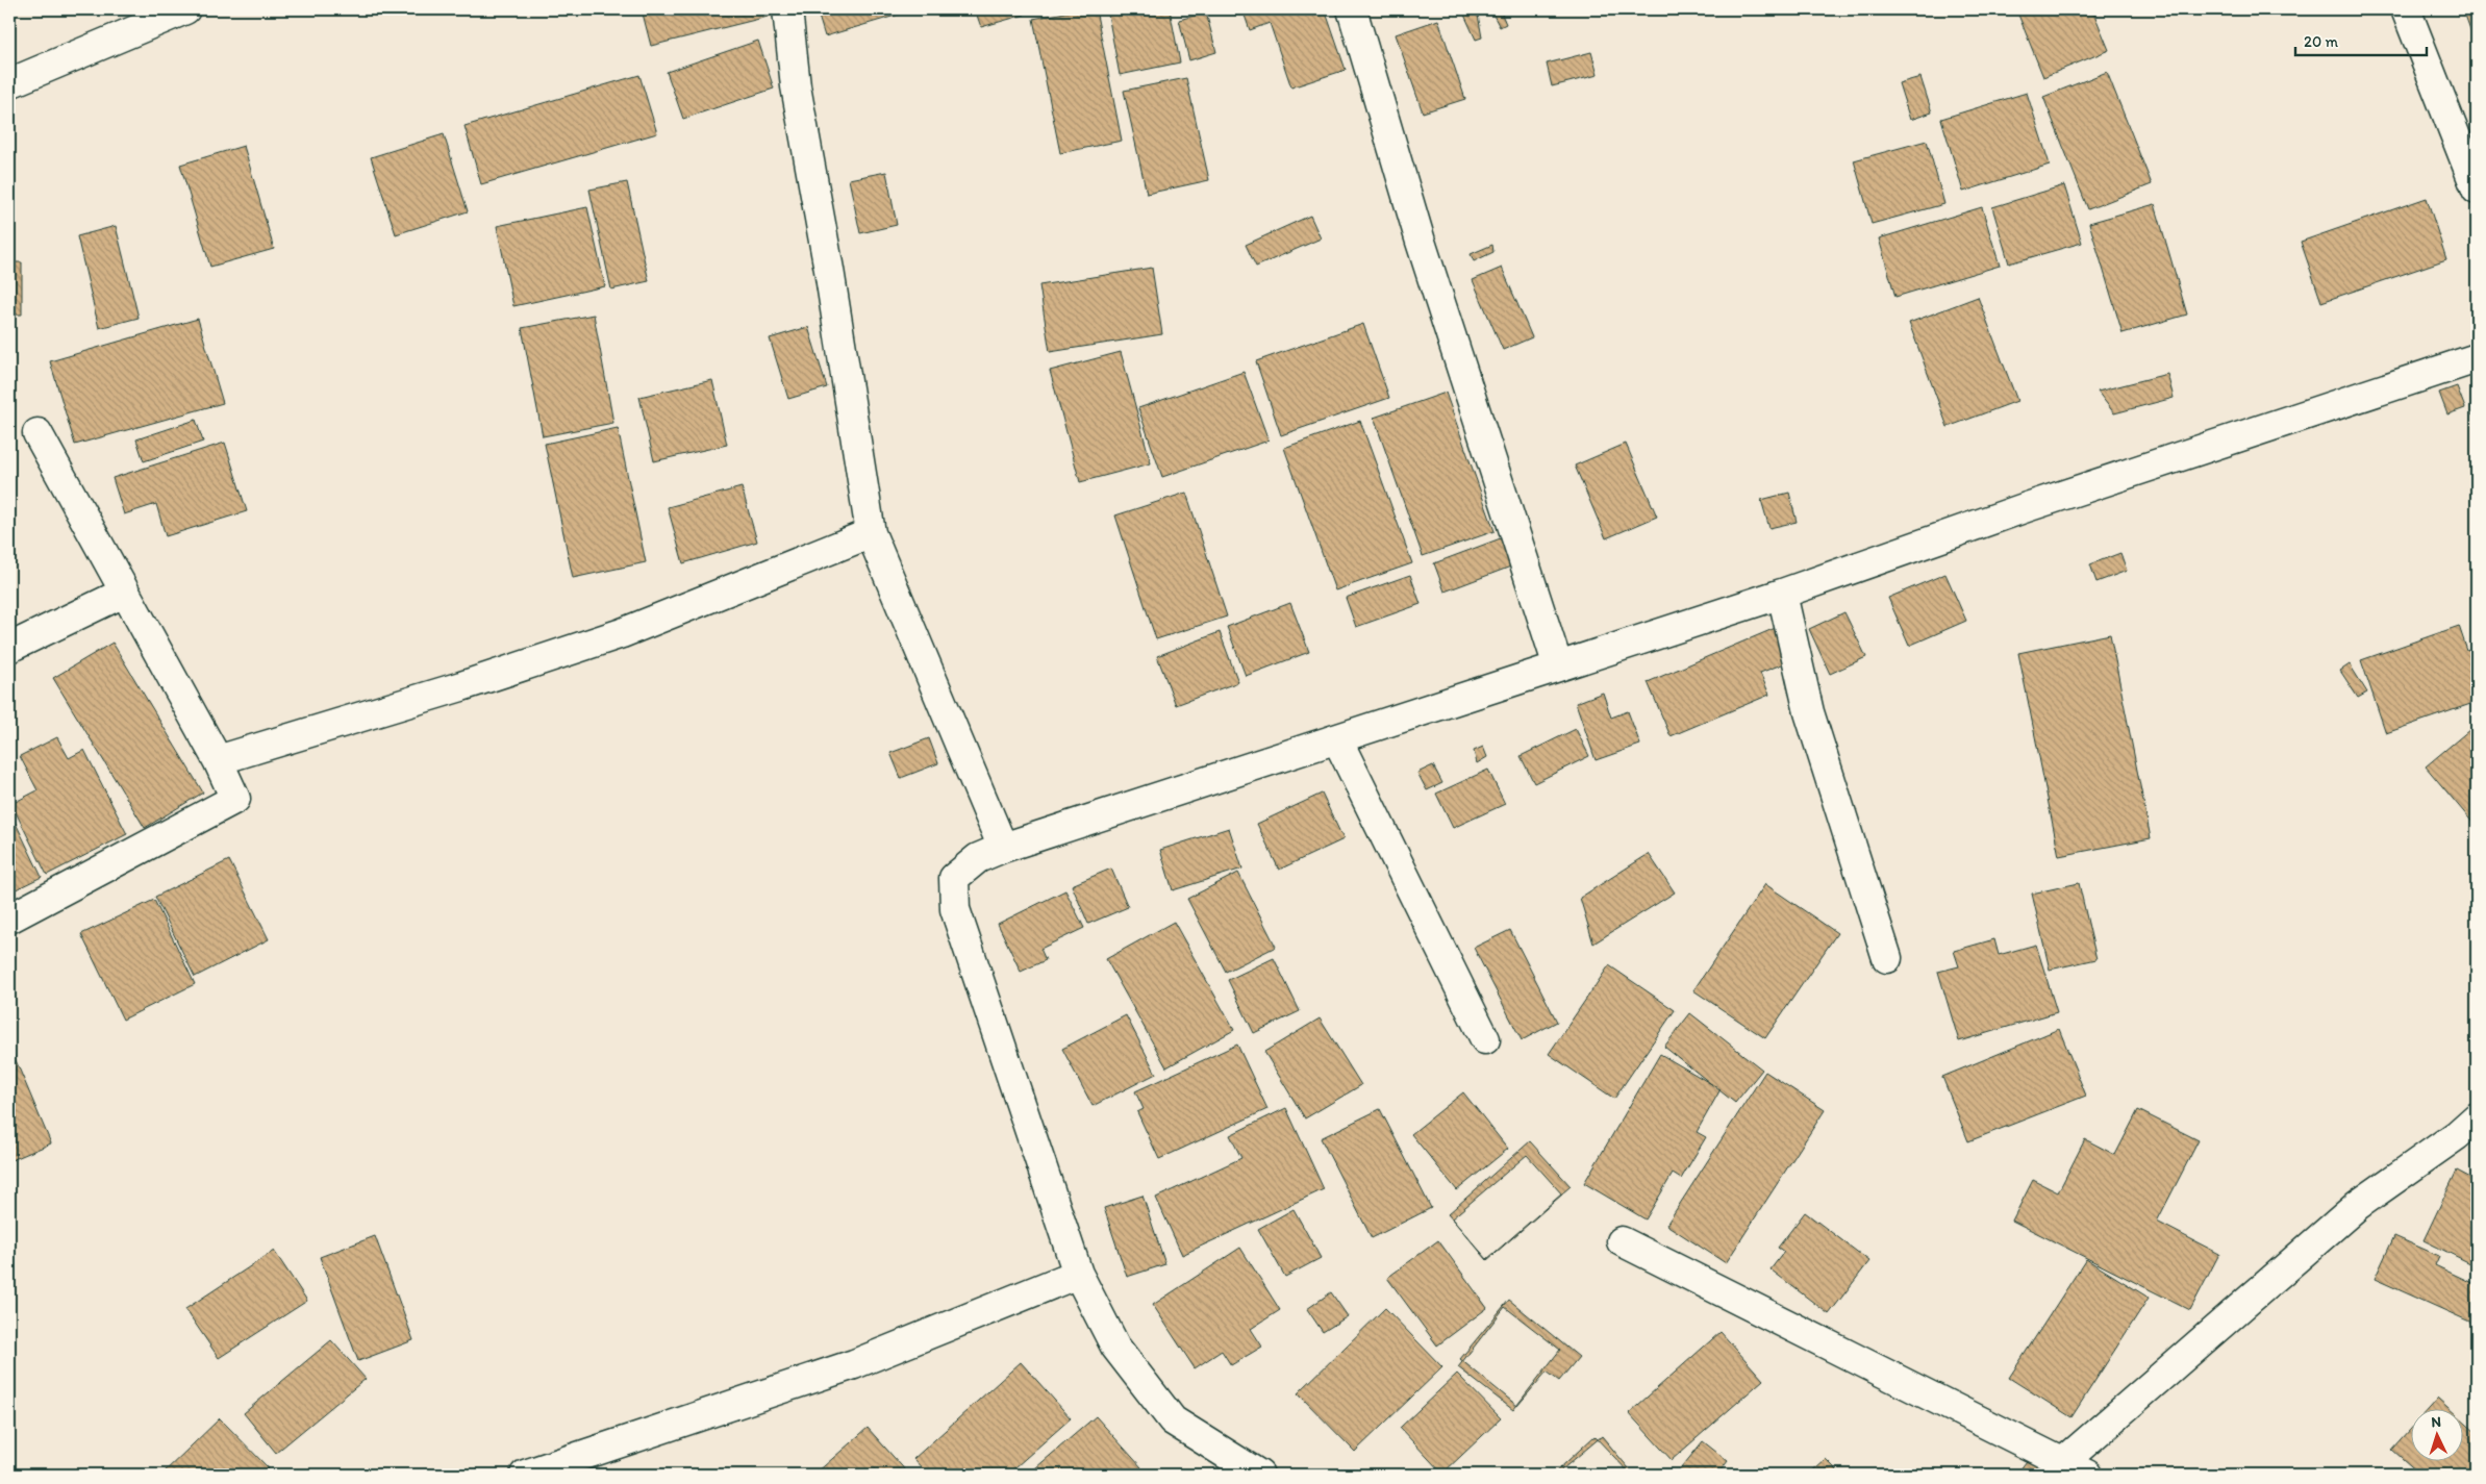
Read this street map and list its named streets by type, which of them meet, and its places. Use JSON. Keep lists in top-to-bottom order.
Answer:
{
  "scale_bar": "20 m",
  "north": "top"
}
